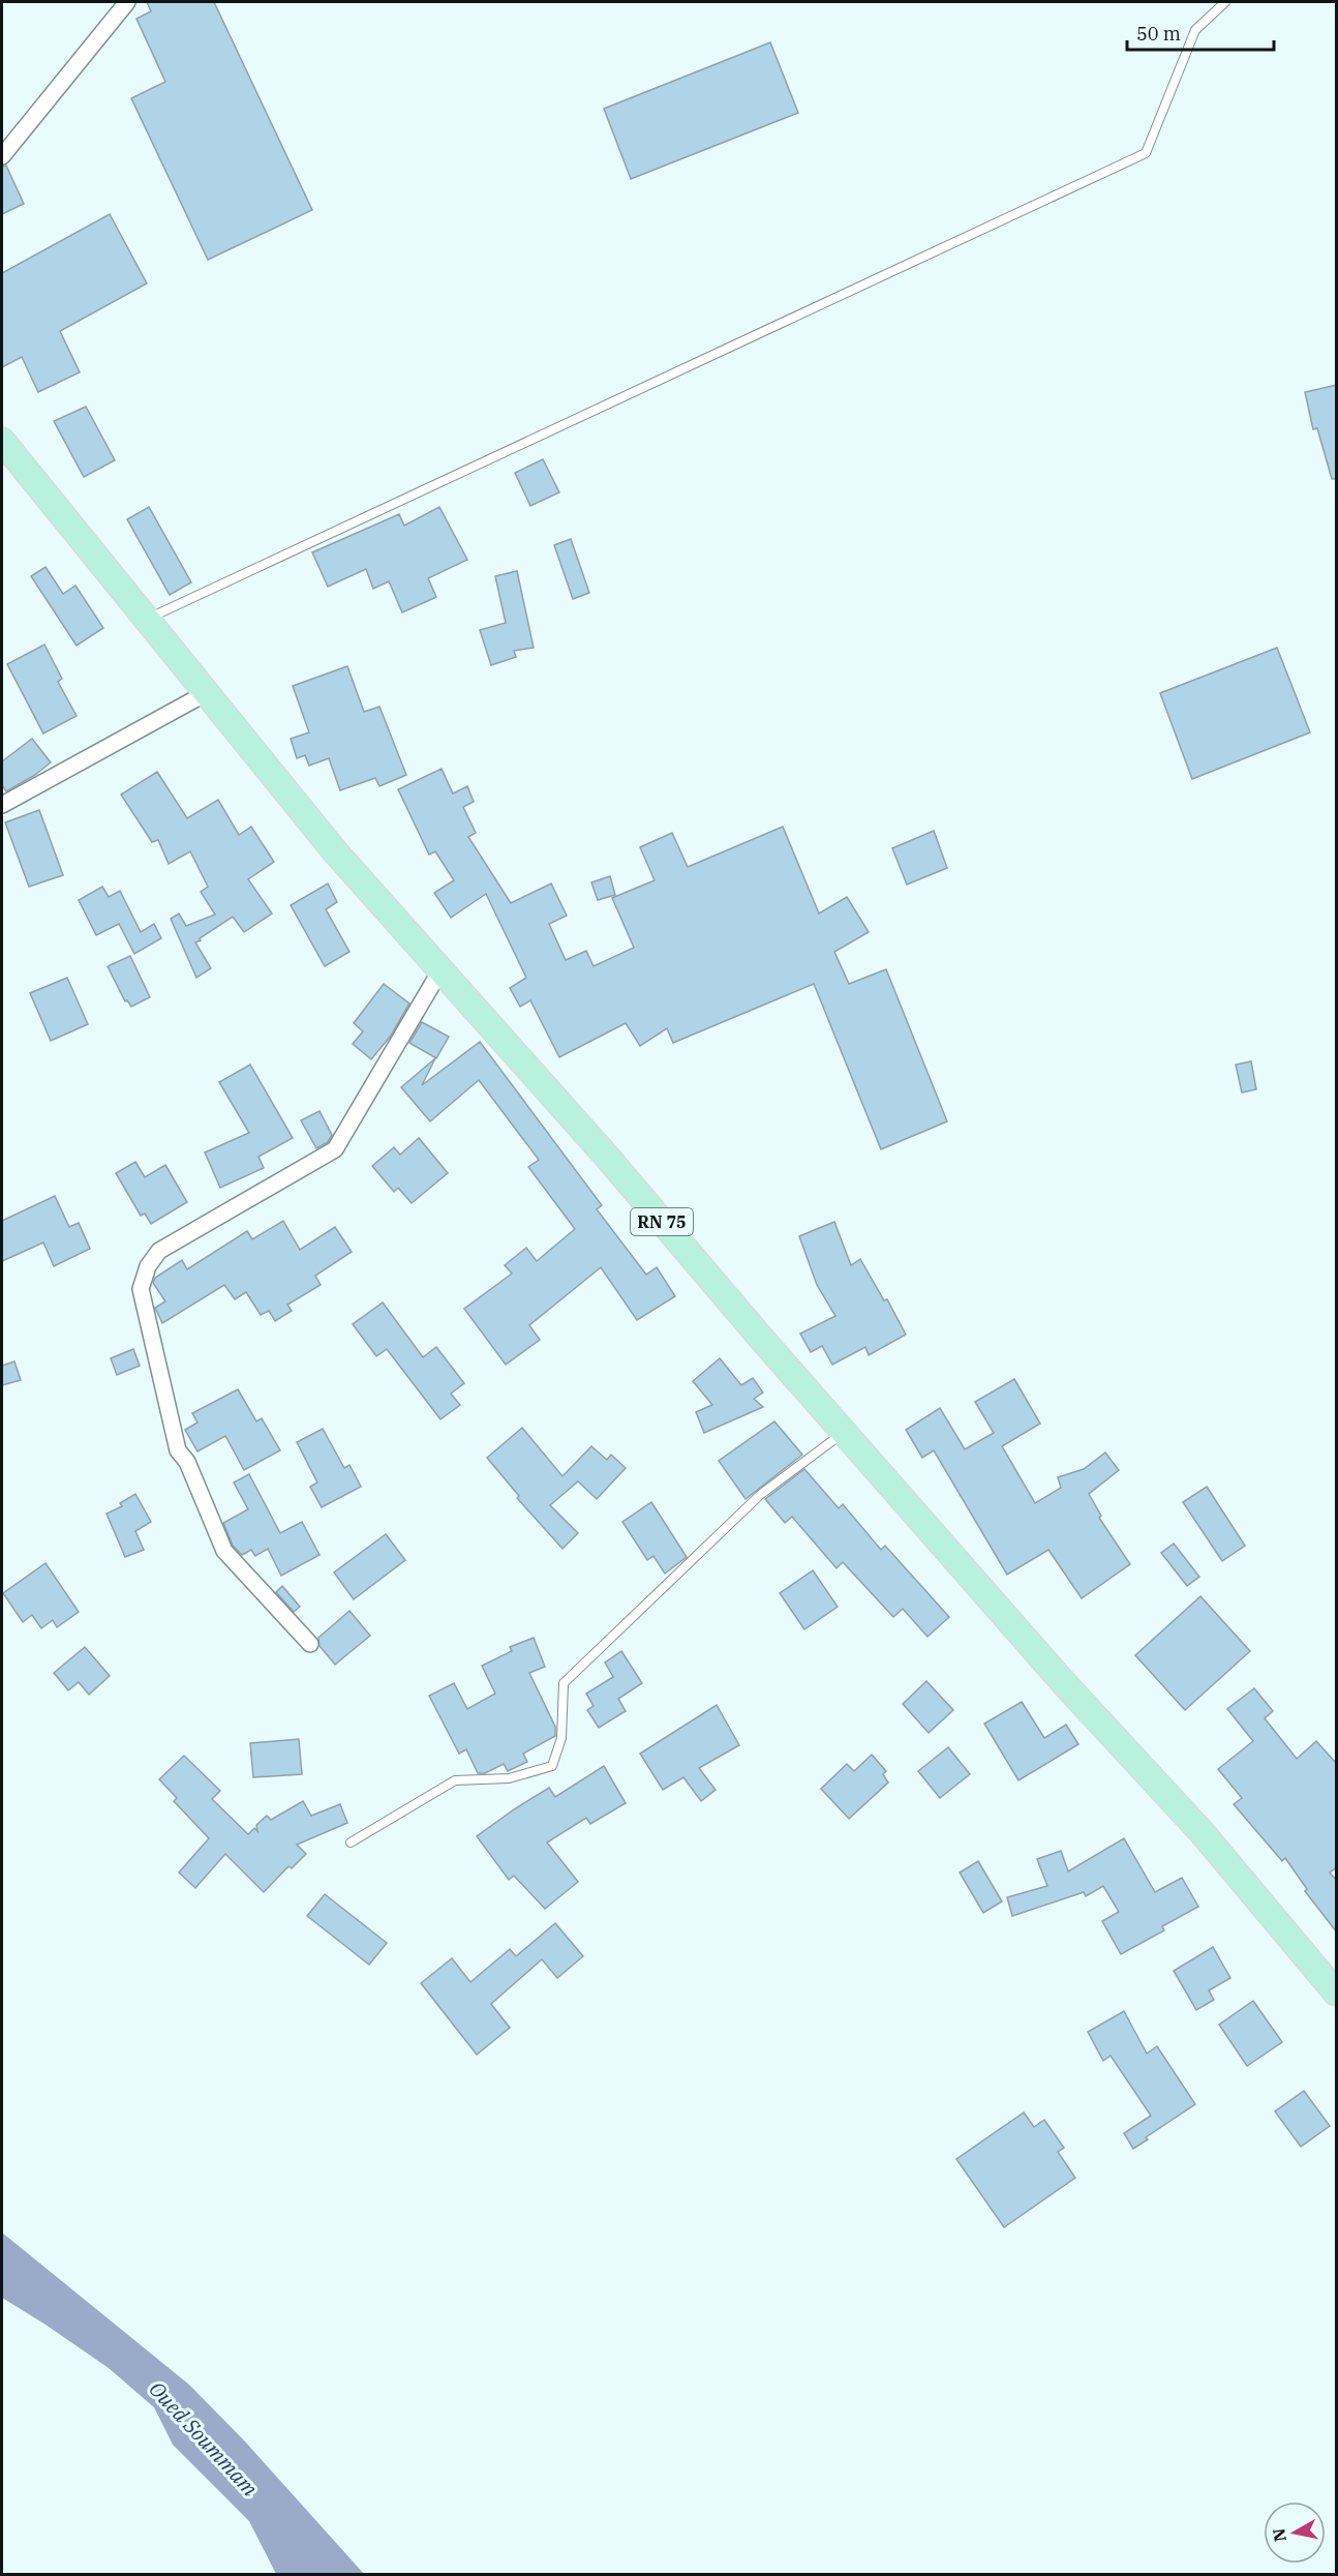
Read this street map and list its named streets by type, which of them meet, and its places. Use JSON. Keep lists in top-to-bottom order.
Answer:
{
  "streets": {
    "main road": ["RN 75"]
  },
  "water": ["Oued Soummam"],
  "scale_bar": "50 m",
  "north": "left"
}
